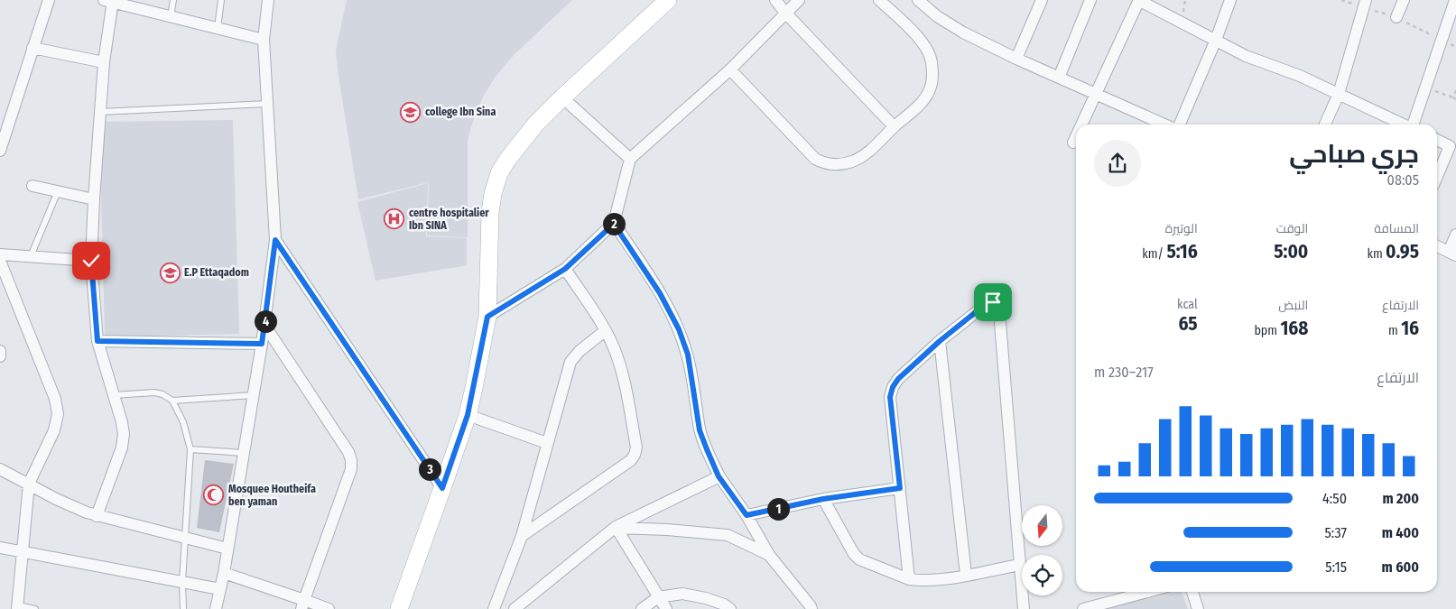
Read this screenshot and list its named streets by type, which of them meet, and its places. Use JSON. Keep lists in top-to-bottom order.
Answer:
{
  "places": {
    "school or university": ["college Ibn Sina", "E.P Ettaqadom"],
    "hospital": ["centre hospitalier Ibn SINA"],
    "mosque": ["Mosquee Houtheifa ben yaman"]
  },
  "north": "bottom",
  "page": {
    "heading": ["جري صباحي", "08:05"],
    "stats": [
      ["المسافة", "0.95 km"],
      ["الوقت", "5:00"],
      ["الوتيرة", "5:16 /km"],
      ["الارتفاع", "16 m"],
      ["النبض", "168 bpm"],
      ["kcal", "65"]
    ],
    "pins": [
      "2",
      "4",
      "3",
      "1"
    ],
    "chart": ["الارتفاع", "217–230 m"],
    "list": [
      {
        "name": "200 m",
        "note": "4:50"
      },
      {
        "name": "400 m",
        "note": "5:37"
      },
      {
        "name": "600 m",
        "note": "5:15"
      }
    ]
  }
}
